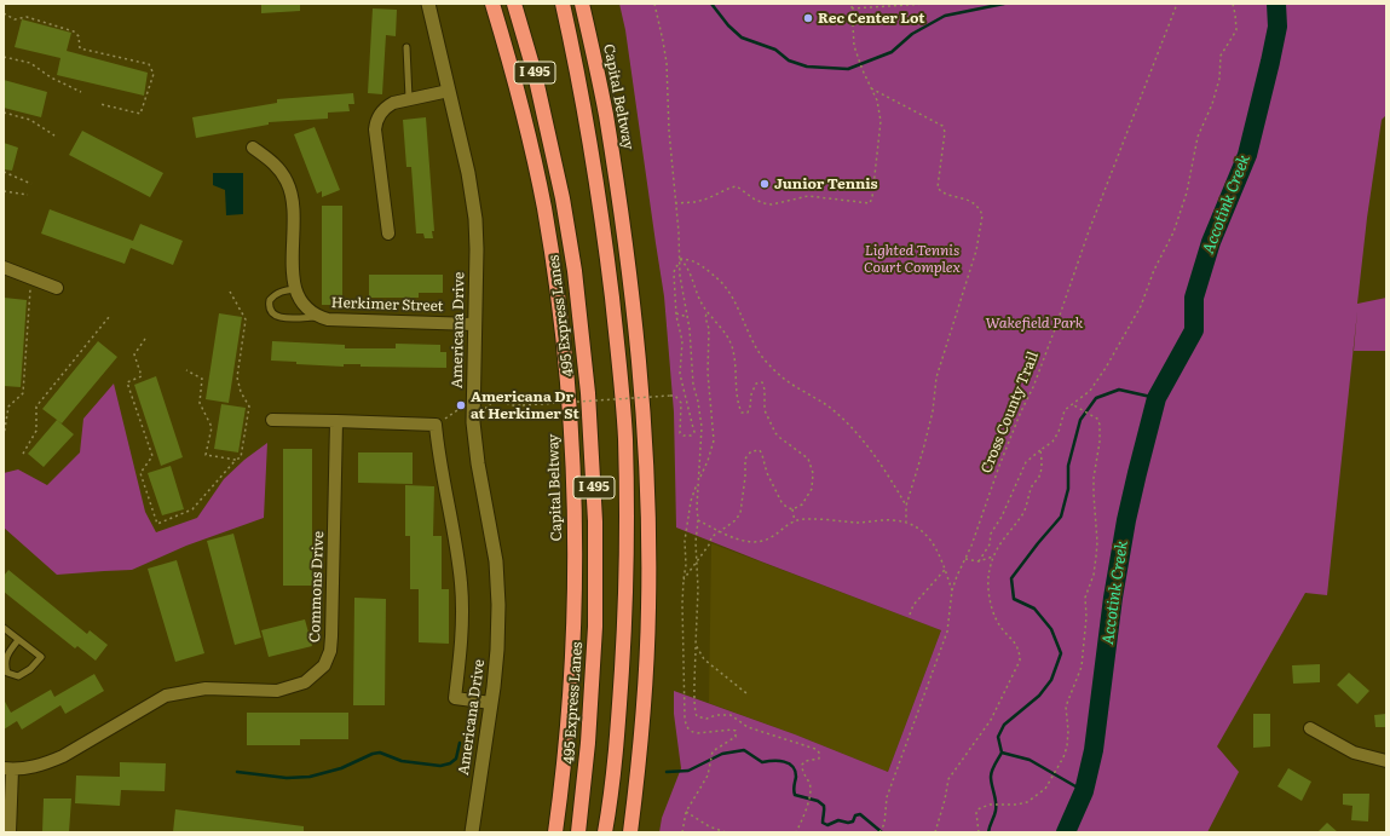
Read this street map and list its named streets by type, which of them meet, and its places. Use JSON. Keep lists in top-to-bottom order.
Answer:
{
  "streets": {
    "highway": ["I 495", "Capital Beltway", "495 Express Lanes"],
    "street": ["Herkimer Street", "Americana Drive", "Commons Drive"],
    "path": ["Cross County Trail"]
  },
  "crossings": [
    ["Herkimer Street", "Americana Drive"]
  ],
  "water": ["Accotink Creek"],
  "parks": ["Lighted Tennis Court Complex", "Wakefield Park"],
  "places": ["Rec Center Lot", "Junior Tennis", "Americana Dr at Herkimer St"]
}
